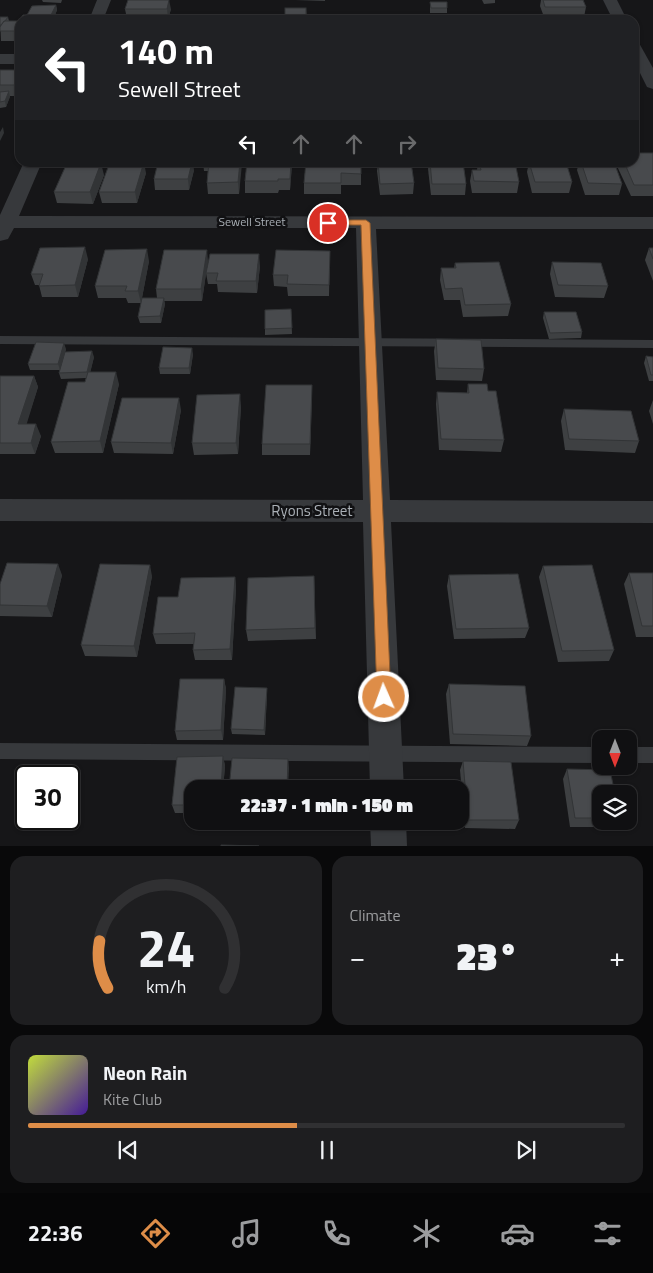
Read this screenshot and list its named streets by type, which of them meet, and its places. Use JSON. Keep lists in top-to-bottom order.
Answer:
{
  "streets": {
    "street": ["Sewell Street", "Ryons Street"]
  },
  "north": "bottom",
  "page": {
    "turn": ["140 m", "Sewell Street"],
    "limit": "30",
    "trip": "22:37 · 1 min · 150 m",
    "tile": "Climate",
    "heat": ["−", "23°", "+"],
    "song": ["Neon Rain", "Kite Club"],
    "tabs": "22:36",
    "gauge": ["24", "km/h"]
  }
}
